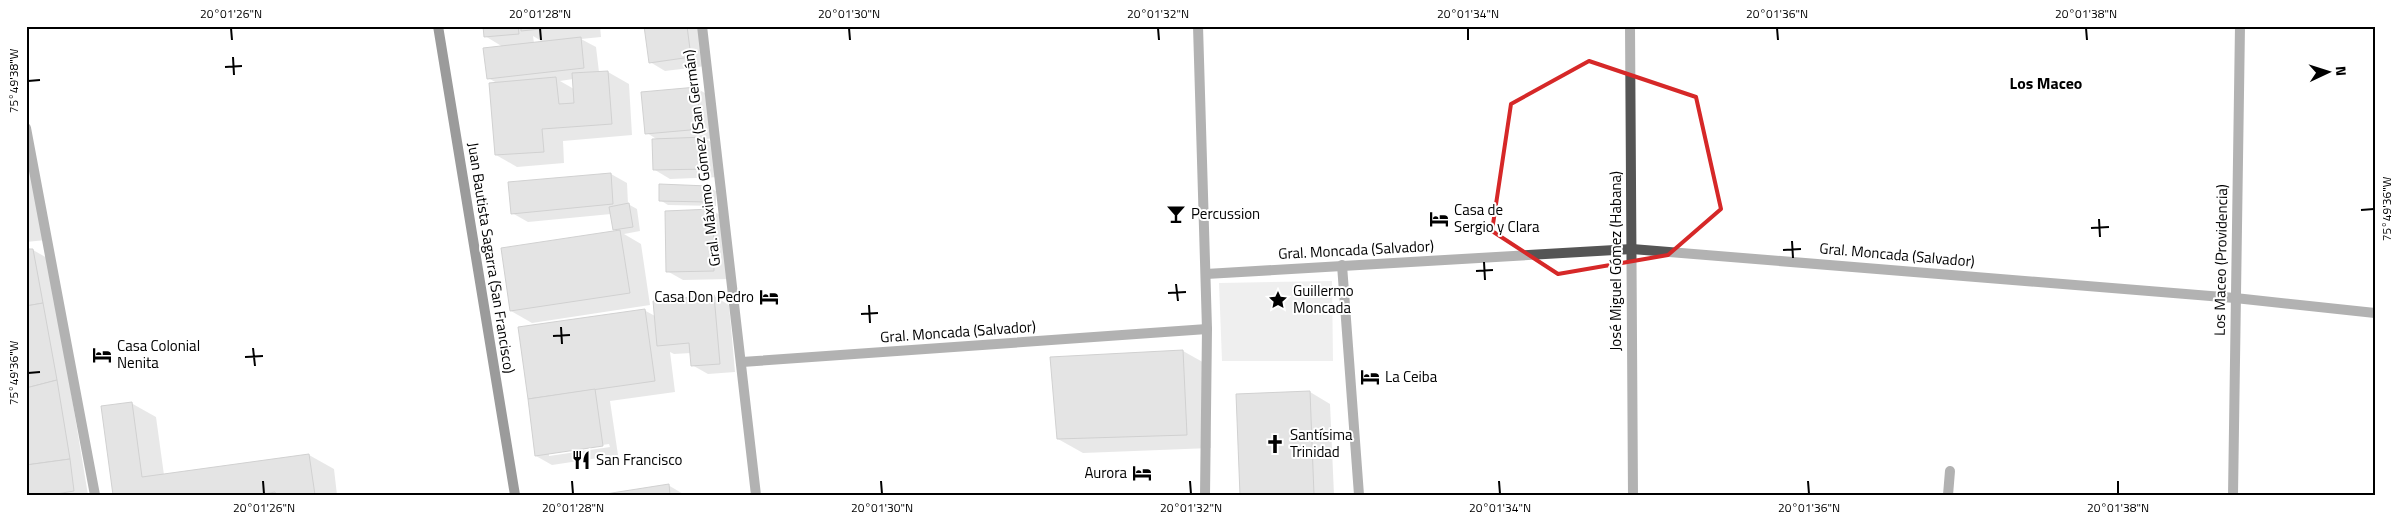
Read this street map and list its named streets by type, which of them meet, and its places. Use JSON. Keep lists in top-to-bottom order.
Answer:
{
  "streets": {
    "main road": ["Juan Bautista Sagarra (San Francisco)"],
    "street": [
      "Gral. Máximo Gómez (San Germán)",
      "Gral. Moncada (Salvador)",
      "Los Maceo (Providencia)",
      "José Miguel Gómez (Habana)"
    ]
  },
  "crossings": [
    ["Gral. Máximo Gómez (San Germán)", "Gral. Moncada (Salvador)"],
    ["Gral. Moncada (Salvador)", "Los Maceo (Providencia)"],
    ["Gral. Moncada (Salvador)", "José Miguel Gómez (Habana)"]
  ],
  "districts": ["Los Maceo"],
  "places": {
    "bar": ["Percussion"],
    "hotel": [
      "Casa de Sergio y Clara",
      "Casa Don Pedro",
      "Casa Colonial Nenita",
      "La Ceiba",
      "Aurora"
    ],
    "place": ["Guillermo Moncada"],
    "church": ["Santísima Trinidad"],
    "restaurant": ["San Francisco"]
  },
  "north": "right",
  "coordinates": [
    "20°01'26\"N",
    "20°01'28\"N",
    "20°01'30\"N",
    "20°01'32\"N",
    "20°01'34\"N",
    "20°01'36\"N",
    "20°01'38\"N",
    "75°49'38\"W",
    "75°49'36\"W"
  ]
}
